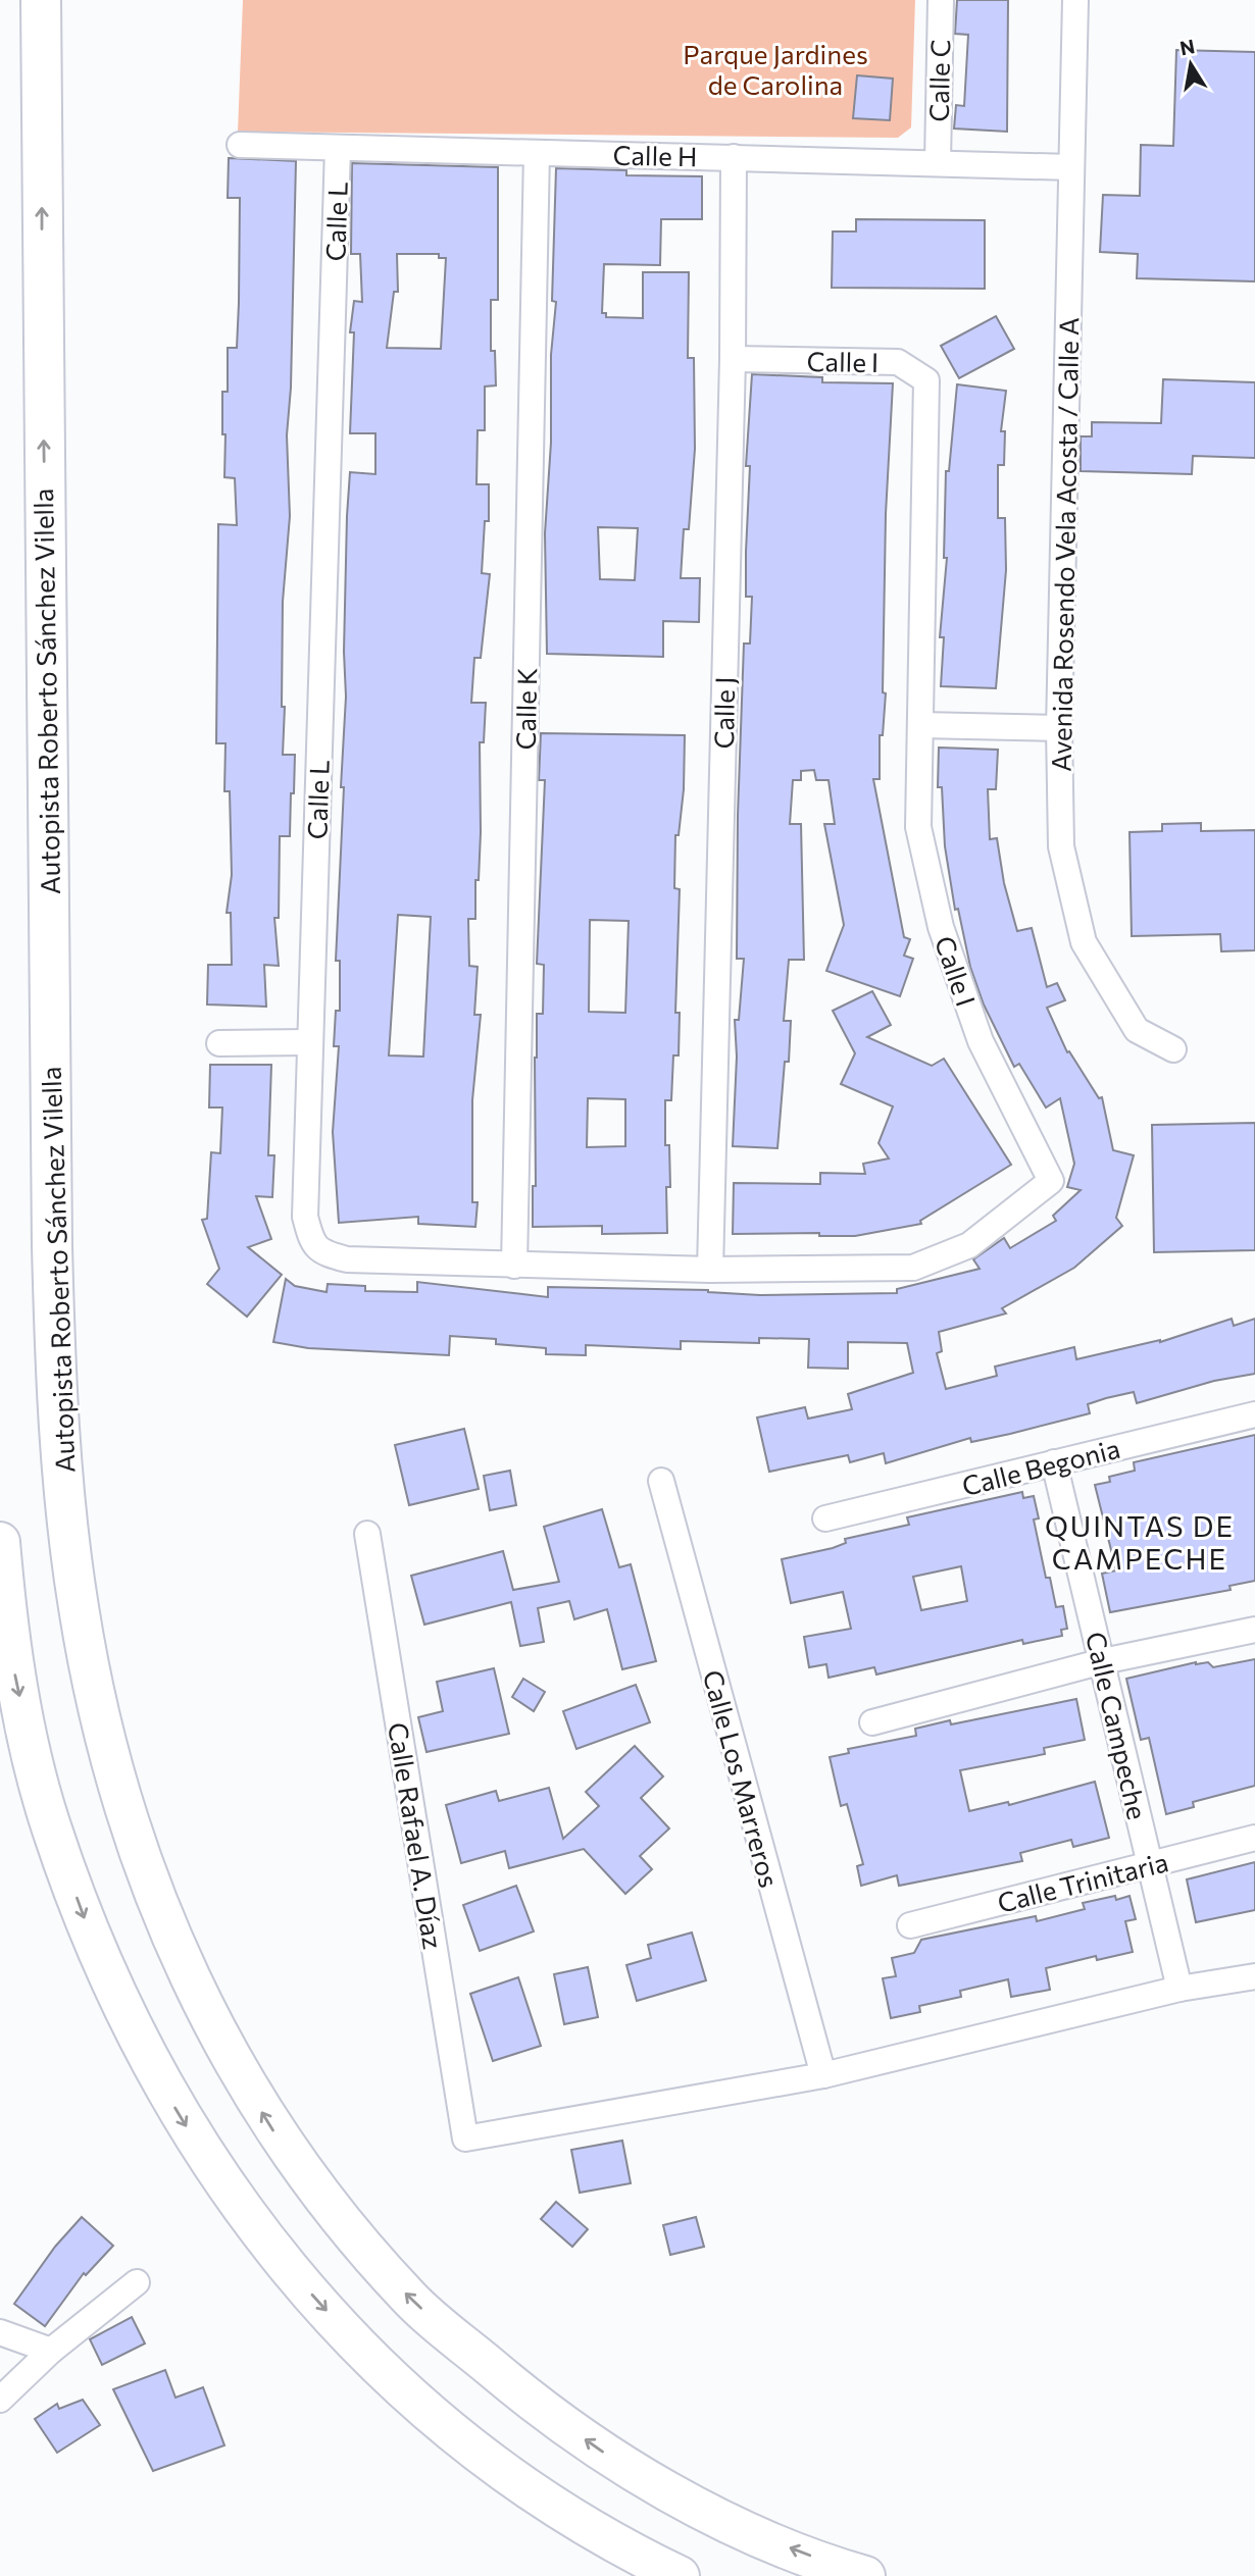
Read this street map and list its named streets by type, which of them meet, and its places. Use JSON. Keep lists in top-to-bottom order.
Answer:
{
  "streets": {
    "highway": ["Autopista Roberto Sánchez Vilella"],
    "street": [
      "Calle C",
      "Calle H",
      "Calle L",
      "Calle I",
      "Avenida Rosendo Vela Acosta / Calle A",
      "Calle K",
      "Calle J",
      "Calle Begonia",
      "Calle Campeche",
      "Calle Los Marreros",
      "Calle Rafael A. Díaz",
      "Calle Trinitaria"
    ]
  },
  "crossings": [
    ["Calle C", "Calle H"],
    ["Calle H", "Calle L"],
    ["Calle H", "Avenida Rosendo Vela Acosta / Calle A"],
    ["Calle H", "Calle K"],
    ["Calle H", "Calle J"],
    ["Calle L", "Calle I"],
    ["Calle L", "Calle K"],
    ["Calle I", "Calle K"],
    ["Calle I", "Calle J"],
    ["Calle Begonia", "Calle Campeche"],
    ["Calle Campeche", "Calle Trinitaria"],
    ["Calle Los Marreros", "Calle Rafael A. Díaz"]
  ],
  "districts": ["QUINTAS DE CAMPECHE"],
  "parks": ["Parque Jardines de Carolina"],
  "north": "top"
}
